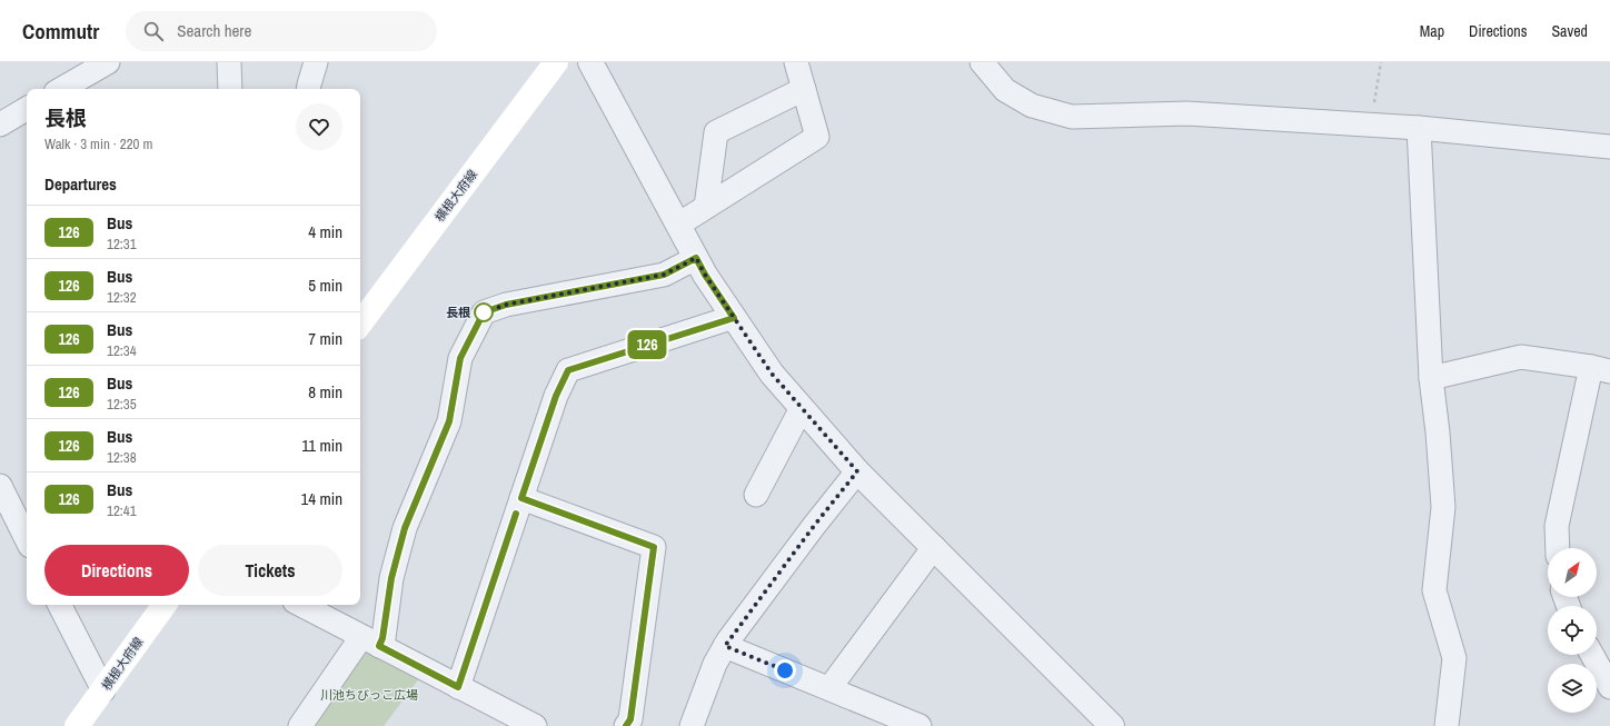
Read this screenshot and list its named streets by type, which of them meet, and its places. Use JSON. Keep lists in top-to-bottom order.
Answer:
{
  "streets": {
    "main road": ["横根大府線"]
  },
  "parks": ["川池ちびっこ広場"],
  "places": ["長根"],
  "lines": ["bus line 126"],
  "north": "top right",
  "page": {
    "header": "Commutr",
    "search": "Search here",
    "nav": ["Map", "Directions", "Saved"],
    "on_map": "126",
    "heading": [
      ["長根", "Walk · 3 min · 220 m"],
      "Departures"
    ],
    "list": [
      {
        "mark": "126",
        "name": "Bus",
        "note": "12:31",
        "value": "4 min"
      },
      {
        "mark": "126",
        "name": "Bus",
        "note": "12:32",
        "value": "5 min"
      },
      {
        "mark": "126",
        "name": "Bus",
        "note": "12:34",
        "value": "7 min"
      },
      {
        "mark": "126",
        "name": "Bus",
        "note": "12:35",
        "value": "8 min"
      },
      {
        "mark": "126",
        "name": "Bus",
        "note": "12:38",
        "value": "11 min"
      },
      {
        "mark": "126",
        "name": "Bus",
        "note": "12:41",
        "value": "14 min"
      }
    ],
    "buttons": ["Directions", "Tickets"]
  }
}
